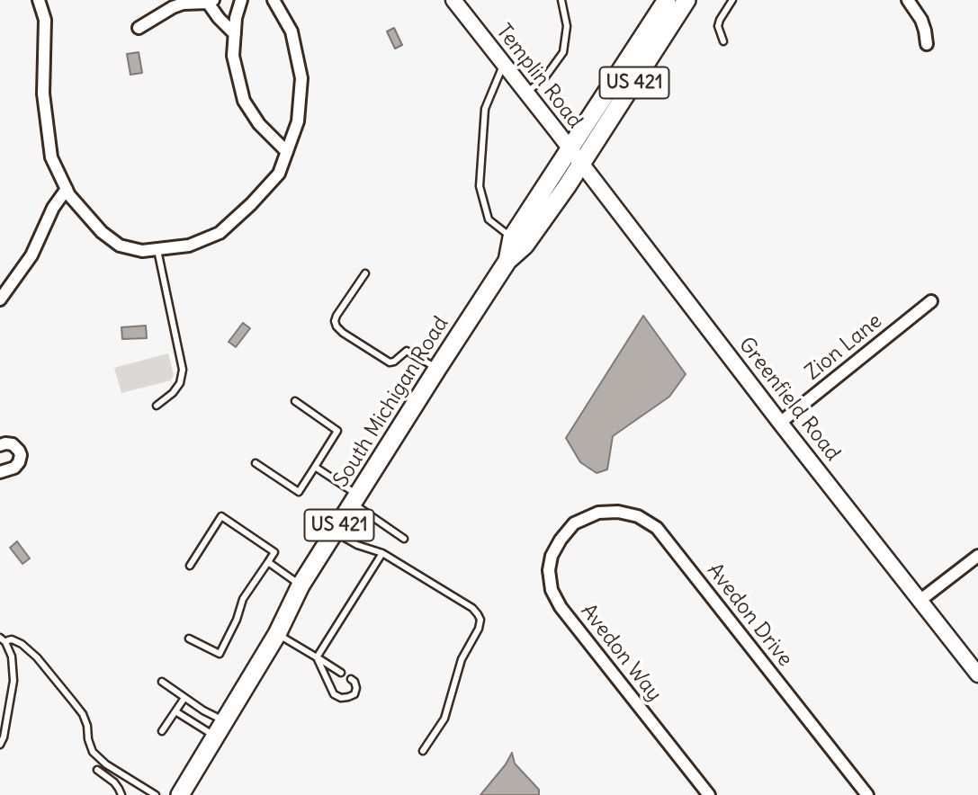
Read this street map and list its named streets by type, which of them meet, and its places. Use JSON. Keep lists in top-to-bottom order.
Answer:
{
  "streets": {
    "main road": ["US 421", "South Michigan Road"],
    "street": [
      "Templin Road",
      "Zion Lane",
      "Greenfield Road",
      "Avedon Drive",
      "Avedon Way"
    ]
  },
  "crossings": [
    ["Templin Road", "Greenfield Road"],
    ["Templin Road", "South Michigan Road"],
    ["Zion Lane", "Greenfield Road"],
    ["Greenfield Road", "South Michigan Road"],
    ["Avedon Drive", "Avedon Way"]
  ]
}
